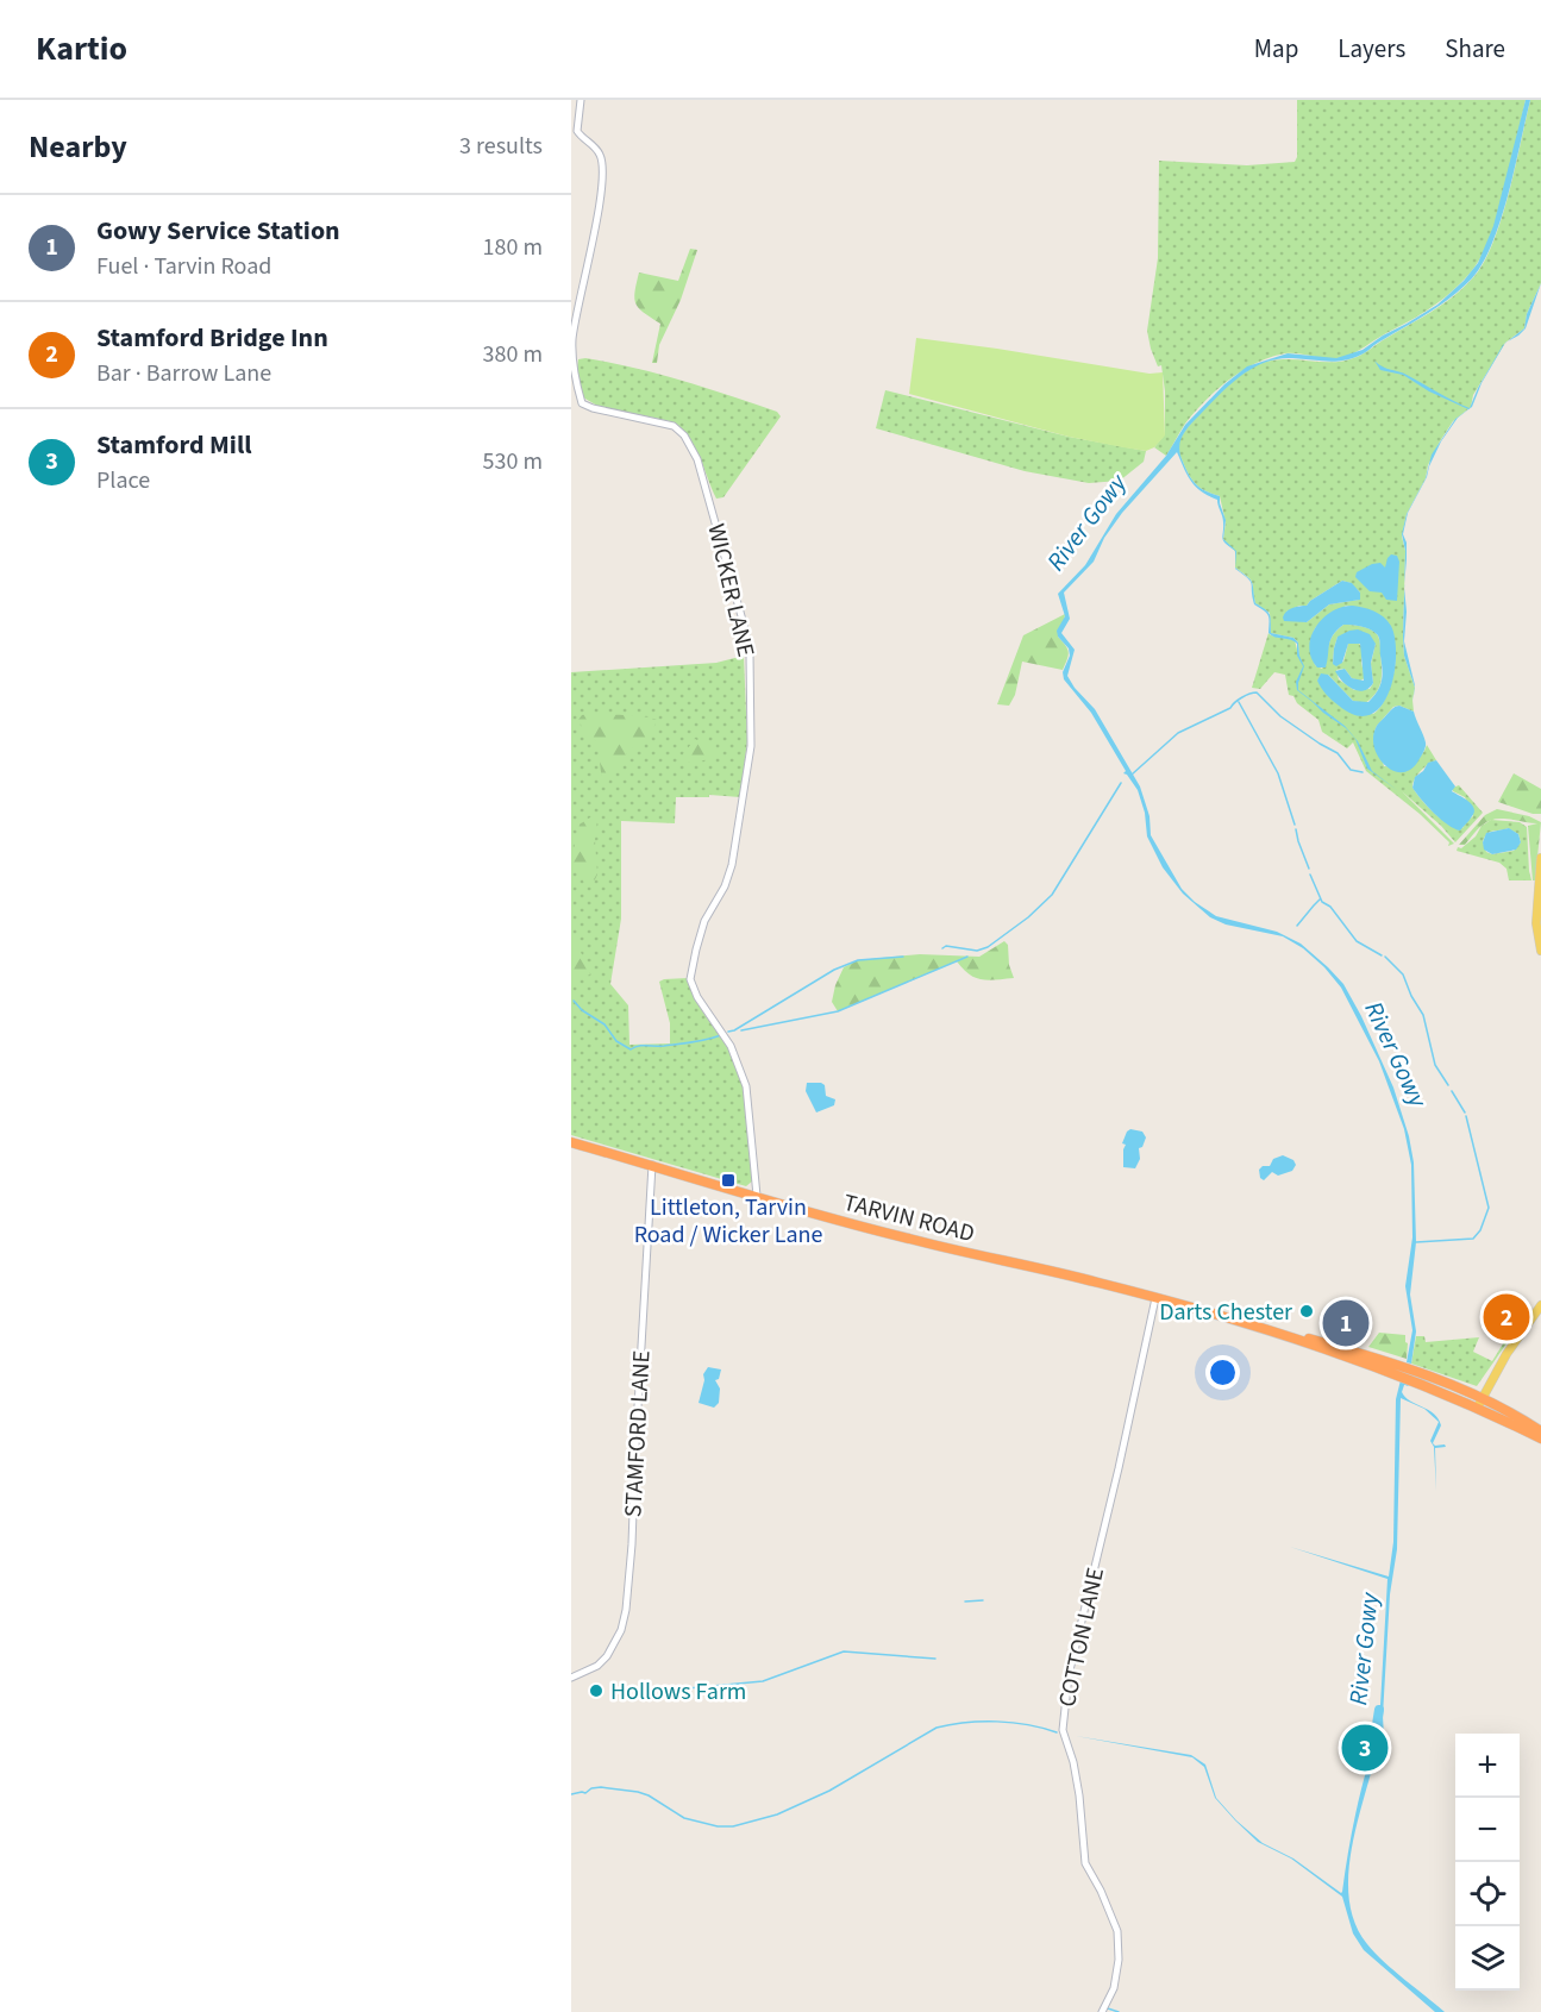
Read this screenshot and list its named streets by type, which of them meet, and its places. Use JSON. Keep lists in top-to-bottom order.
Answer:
{
  "streets": {
    "highway": ["TARVIN ROAD"],
    "street": ["WICKER LANE", "STAMFORD LANE", "COTTON LANE"]
  },
  "crossings": [
    ["WICKER LANE", "TARVIN ROAD"],
    ["TARVIN ROAD", "STAMFORD LANE"],
    ["TARVIN ROAD", "COTTON LANE"]
  ],
  "water": ["River Gowy"],
  "places": {
    "transit": ["Littleton, Tarvin Road / Wicker Lane"],
    "other": ["Darts Chester", "Hollows Farm"]
  },
  "page": {
    "header": "Kartio",
    "nav": ["Map", "Layers", "Share"],
    "heading": ["Nearby", "3 results"],
    "list": [
      {
        "mark": "1",
        "name": "Gowy Service Station",
        "note": "Fuel · Tarvin Road",
        "value": "180 m"
      },
      {
        "mark": "2",
        "name": "Stamford Bridge Inn",
        "note": "Bar · Barrow Lane",
        "value": "380 m"
      },
      {
        "mark": "3",
        "name": "Stamford Mill",
        "note": "Place",
        "value": "530 m"
      }
    ],
    "pins": ["2", "1", "3"],
    "map_buttons": ["+", "−"]
  }
}
